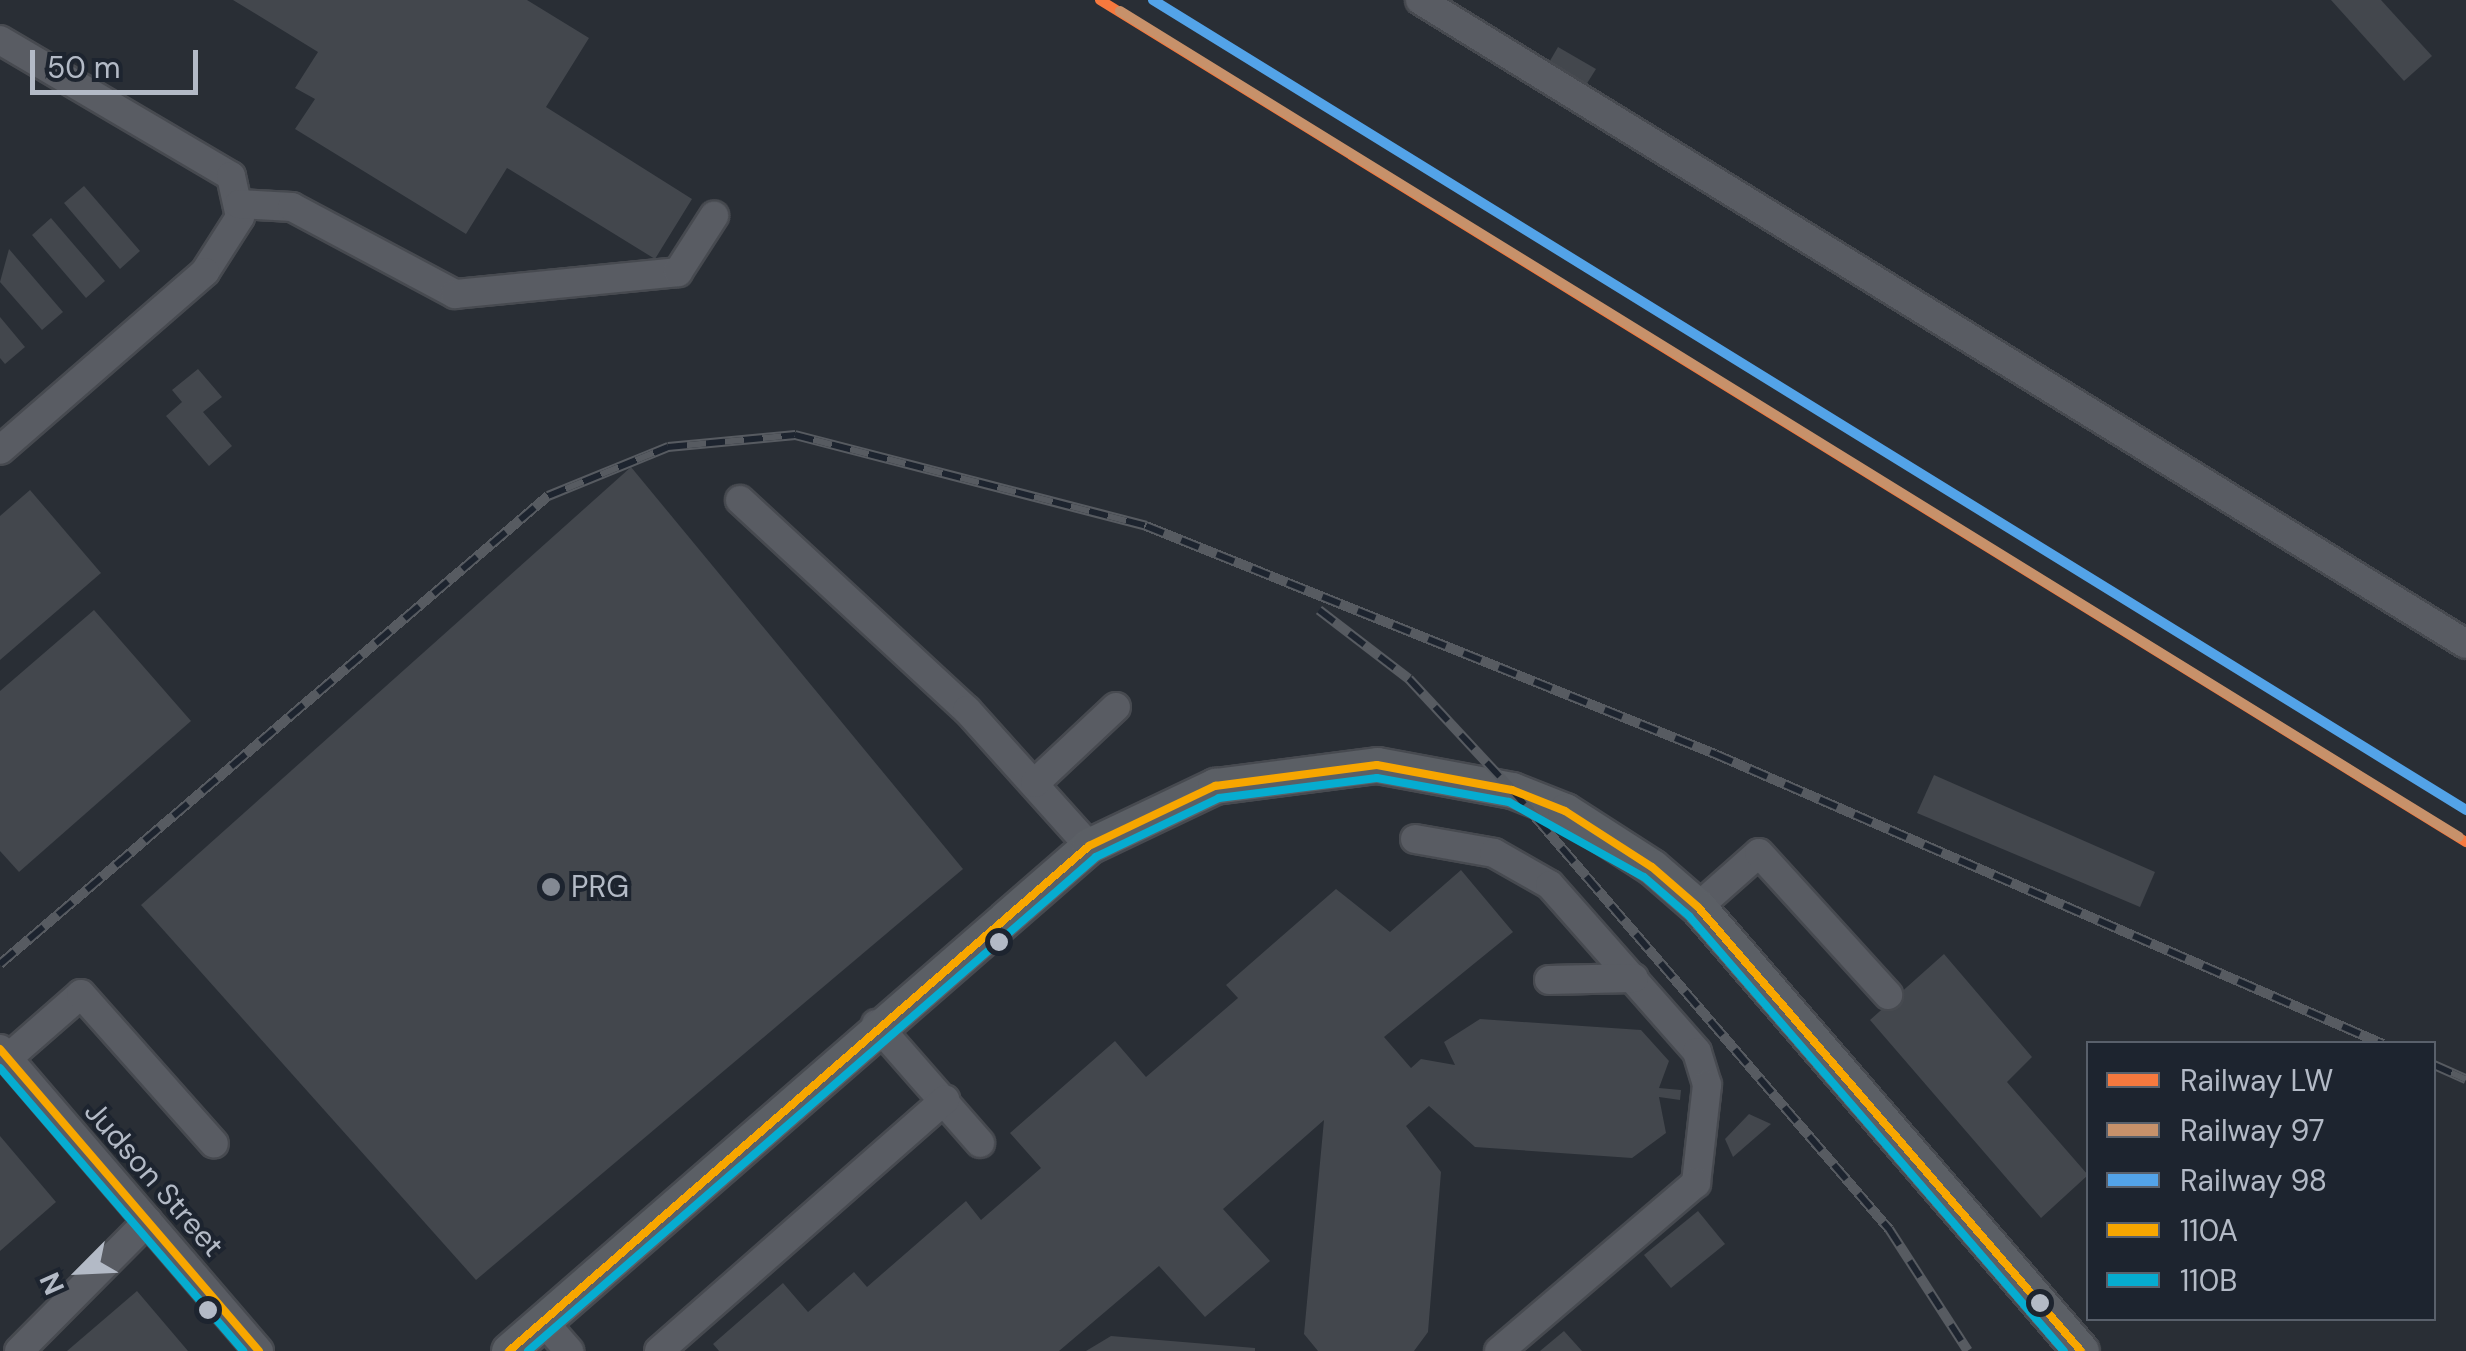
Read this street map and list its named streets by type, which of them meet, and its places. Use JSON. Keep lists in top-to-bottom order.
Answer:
{
  "streets": {
    "street": ["Judson Street"]
  },
  "places": ["PRG"],
  "lines": [
    "rail line LW",
    "rail line 98",
    "rail line 97",
    "transit line 110A",
    "transit line 110B"
  ],
  "legend": [
    "Railway LW",
    "Railway 97",
    "Railway 98",
    "110A",
    "110B"
  ],
  "scale_bar": "50 m",
  "north": "bottom left"
}
